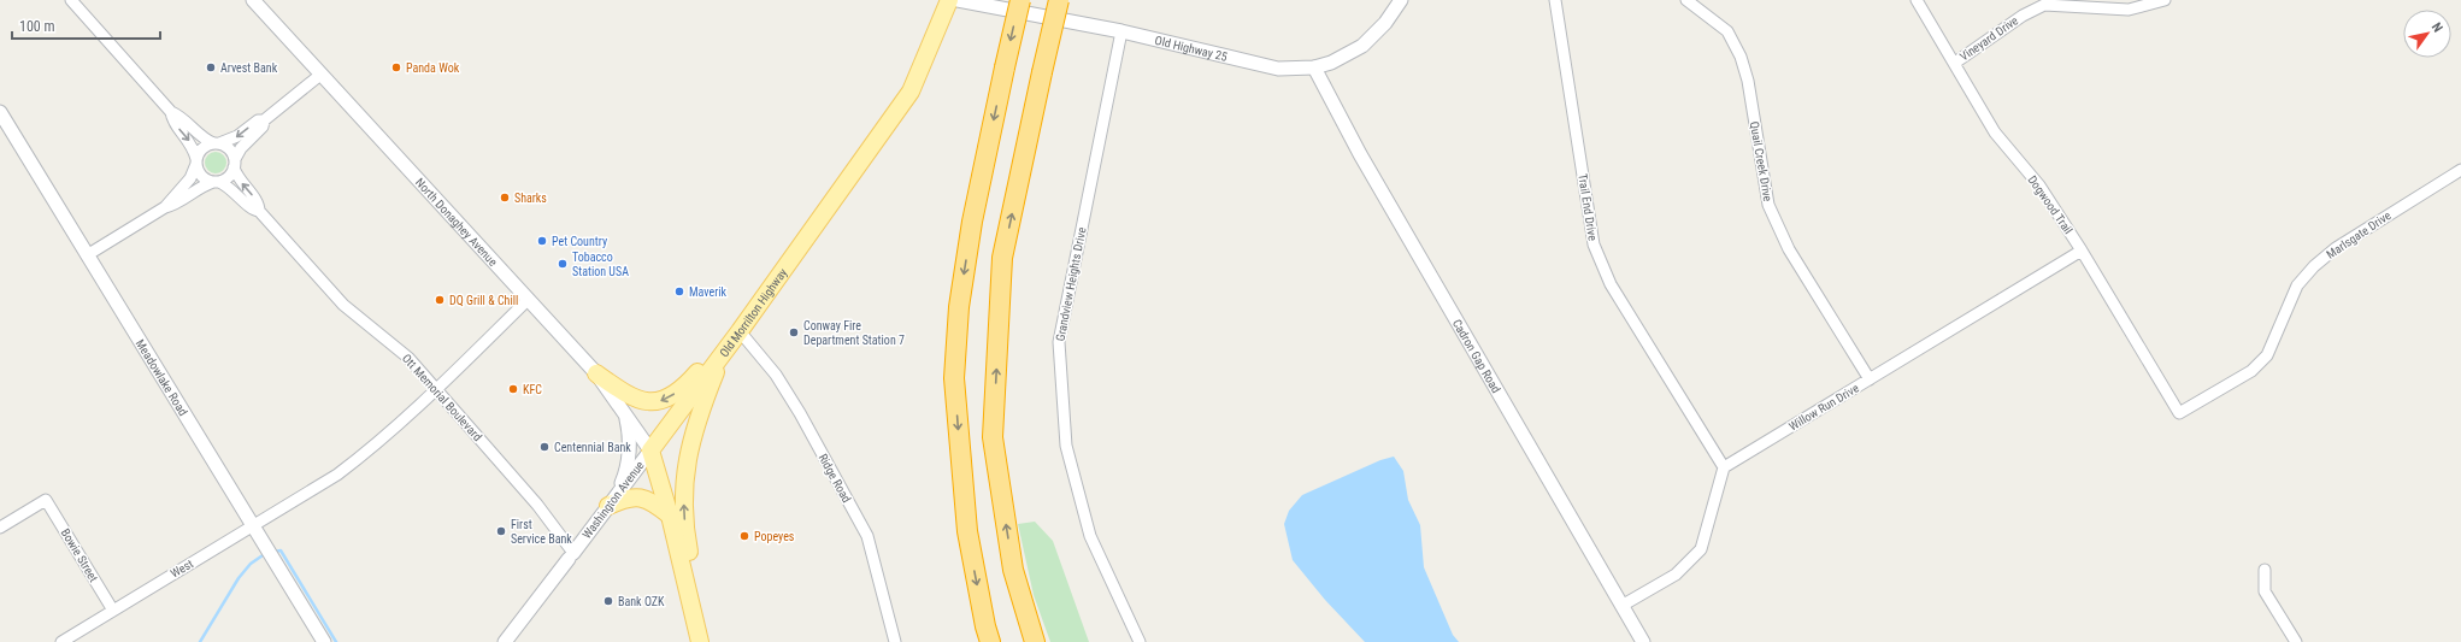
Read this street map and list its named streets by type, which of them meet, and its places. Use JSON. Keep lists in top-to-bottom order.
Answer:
{
  "streets": {
    "main road": ["Old Morrilton Highway"],
    "street": [
      "Vineyard Drive",
      "Old Highway 25",
      "Quail Creek Drive",
      "Dogwood Trail",
      "Trail End Drive",
      "North Donaghey Avenue",
      "Marlsgate Drive",
      "Grandview Heights Drive",
      "Cadron Gap Road",
      "Meadowlake Road",
      "Ott Memorial Boulevard",
      "Willow Run Drive",
      "Ridge Road",
      "Washington Avenue",
      "Bowie Street",
      "West"
    ]
  },
  "crossings": [
    ["Vineyard Drive", "Dogwood Trail"],
    ["Old Highway 25", "Grandview Heights Drive"],
    ["Old Highway 25", "Cadron Gap Road"],
    ["Quail Creek Drive", "Willow Run Drive"],
    ["Dogwood Trail", "Marlsgate Drive"],
    ["Dogwood Trail", "Willow Run Drive"],
    ["Trail End Drive", "Willow Run Drive"],
    ["North Donaghey Avenue", "Old Morrilton Highway"],
    ["North Donaghey Avenue", "Washington Avenue"],
    ["North Donaghey Avenue", "West"],
    ["Old Morrilton Highway", "Ridge Road"],
    ["Old Morrilton Highway", "Washington Avenue"],
    ["Meadowlake Road", "West"],
    ["Ott Memorial Boulevard", "Washington Avenue"],
    ["Ott Memorial Boulevard", "West"],
    ["Bowie Street", "West"]
  ],
  "places": [
    "Arvest Bank",
    "Panda Wok",
    "Sharks",
    "Pet Country",
    "Tobacco Station USA",
    "Maverik",
    "DQ Grill & Chill",
    "Conway Fire Department Station 7",
    "KFC",
    "Centennial Bank",
    "First Service Bank",
    "Popeyes",
    "Bank OZK"
  ],
  "scale_bar": "100 m",
  "north": "top right"
}
